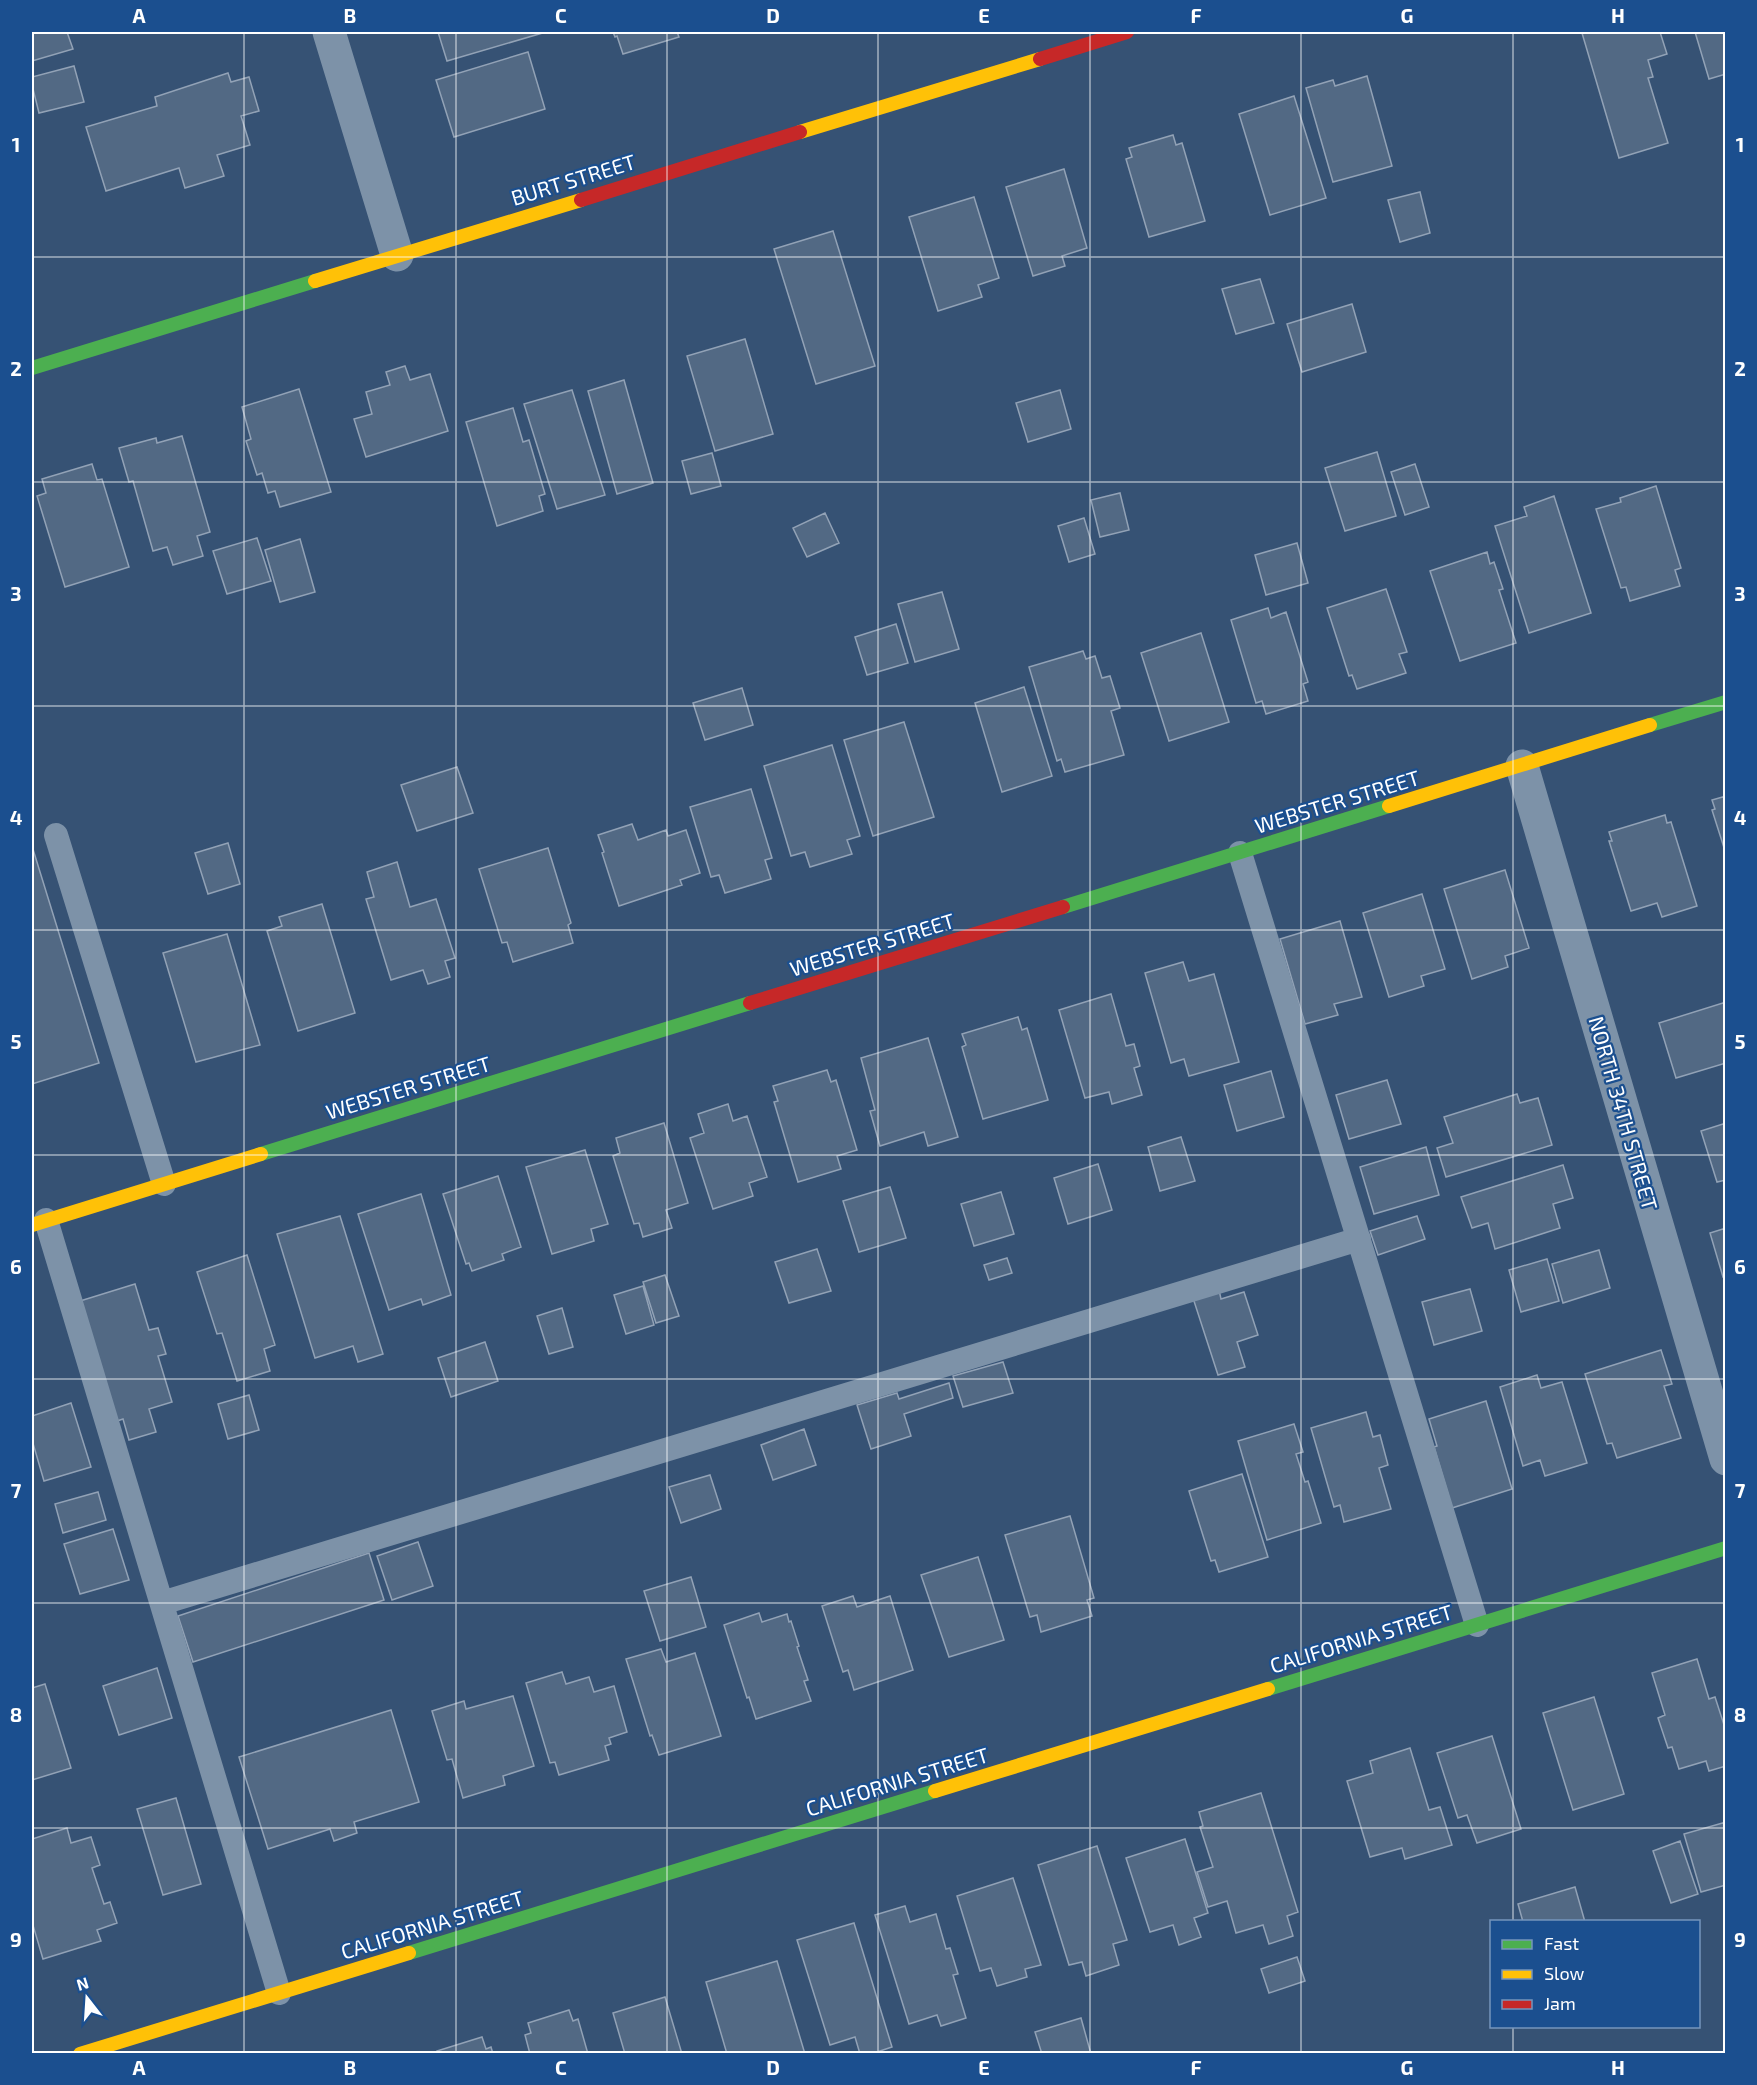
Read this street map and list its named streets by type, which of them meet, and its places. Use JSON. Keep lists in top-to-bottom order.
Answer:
{
  "streets": {
    "street": [
      "BURT STREET",
      "WEBSTER STREET",
      "NORTH 34TH STREET",
      "CALIFORNIA STREET"
    ]
  },
  "crossings": [
    ["WEBSTER STREET", "NORTH 34TH STREET"]
  ],
  "legend": ["Fast", "Slow", "Jam"],
  "north": "top",
  "grid": {
    "columns": [
      "A",
      "B",
      "C",
      "D",
      "E",
      "F",
      "G",
      "H"
    ],
    "rows": [
      "1",
      "2",
      "3",
      "4",
      "5",
      "6",
      "7",
      "8",
      "9"
    ]
  }
}
